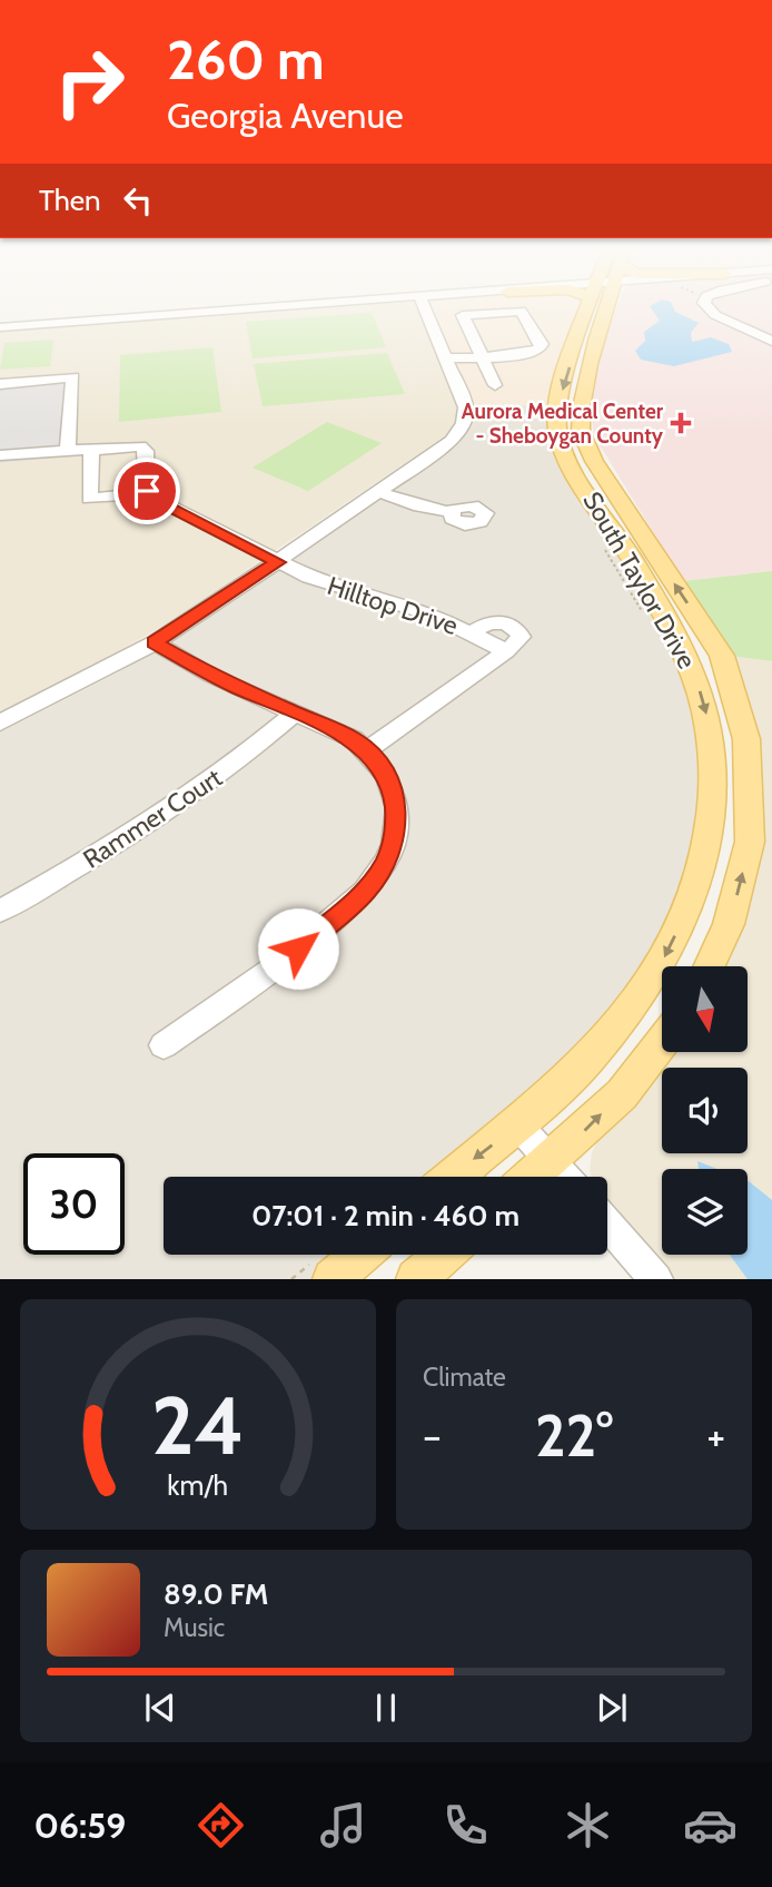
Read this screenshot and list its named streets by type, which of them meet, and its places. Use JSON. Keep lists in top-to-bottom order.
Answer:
{
  "streets": {
    "main road": ["South Taylor Drive"],
    "street": ["Hilltop Drive", "Rammer Court"]
  },
  "places": {
    "health": ["Aurora Medical Center - Sheboygan County"]
  },
  "north": "bottom",
  "page": {
    "turn": ["260 m", "Georgia Avenue"],
    "then": "Then",
    "limit": "30",
    "trip": "07:01 · 2 min · 460 m",
    "tile": "Climate",
    "heat": ["−", "22°", "+"],
    "song": ["89.0 FM", "Music"],
    "tabs": "06:59",
    "gauge": ["24", "km/h"]
  }
}
